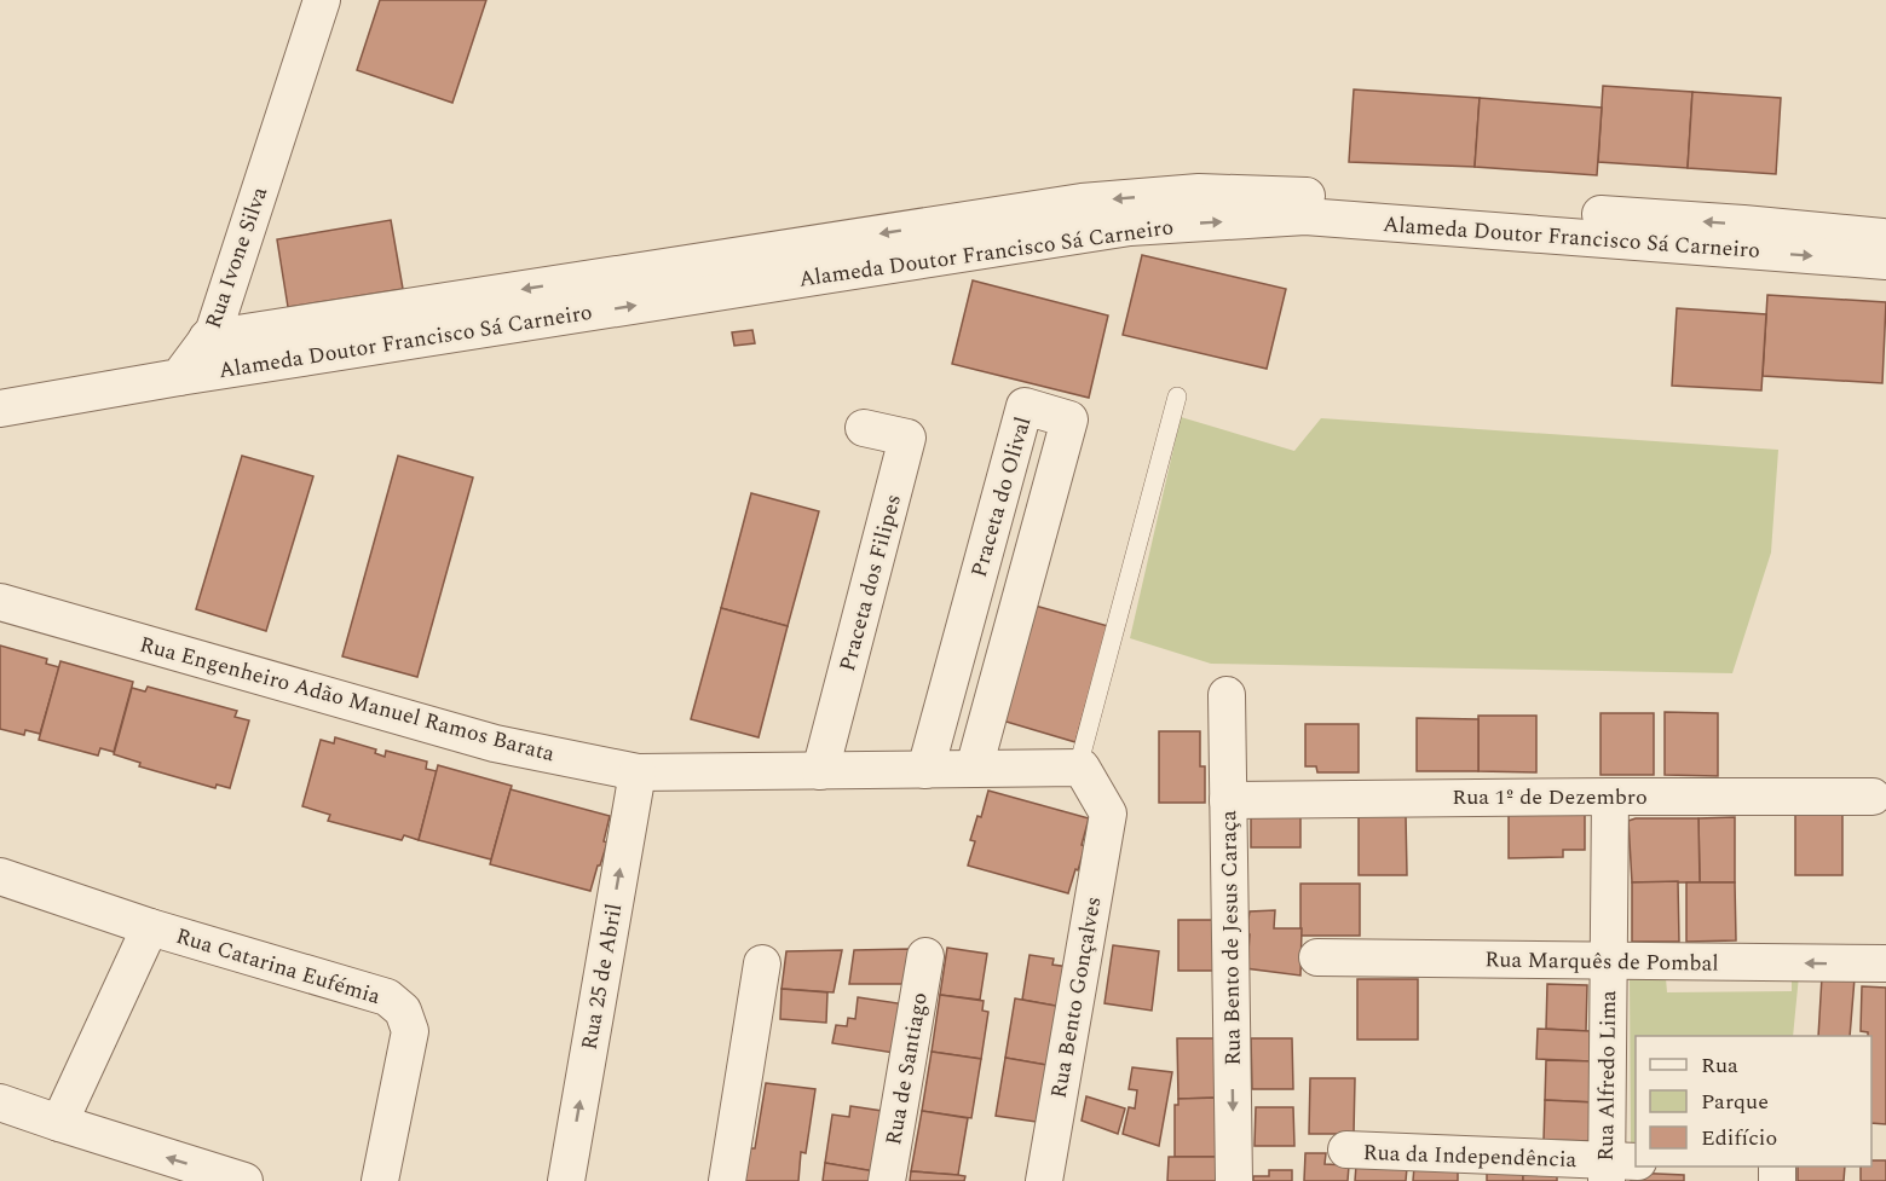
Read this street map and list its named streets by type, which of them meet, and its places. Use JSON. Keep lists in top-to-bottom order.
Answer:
{
  "streets": {
    "street": [
      "Alameda Doutor Francisco Sá Carneiro",
      "Rua Ivone Silva",
      "Praceta do Olival",
      "Praceta dos Filipes",
      "Rua Engenheiro Adão Manuel Ramos Barata",
      "Rua 1º de Dezembro",
      "Rua Bento de Jesus Caraça",
      "Rua Marquês de Pombal",
      "Rua Catarina Eufémia",
      "Rua 25 de Abril",
      "Rua Bento Gonçalves",
      "Rua de Santiago",
      "Rua Alfredo Lima",
      "Rua da Independência"
    ]
  },
  "crossings": [
    ["Alameda Doutor Francisco Sá Carneiro", "Rua Ivone Silva"],
    ["Praceta do Olival", "Rua Engenheiro Adão Manuel Ramos Barata"],
    ["Praceta dos Filipes", "Rua Engenheiro Adão Manuel Ramos Barata"],
    ["Rua Engenheiro Adão Manuel Ramos Barata", "Rua 25 de Abril"],
    ["Rua Engenheiro Adão Manuel Ramos Barata", "Rua Bento Gonçalves"],
    ["Rua 1º de Dezembro", "Rua Bento de Jesus Caraça"],
    ["Rua 1º de Dezembro", "Rua Alfredo Lima"],
    ["Rua Marquês de Pombal", "Rua Alfredo Lima"],
    ["Rua Alfredo Lima", "Rua da Independência"]
  ],
  "one_way": ["Rua Bento de Jesus Caraça", "Rua Marquês de Pombal"],
  "legend": ["Rua", "Parque", "Edifício"]
}
